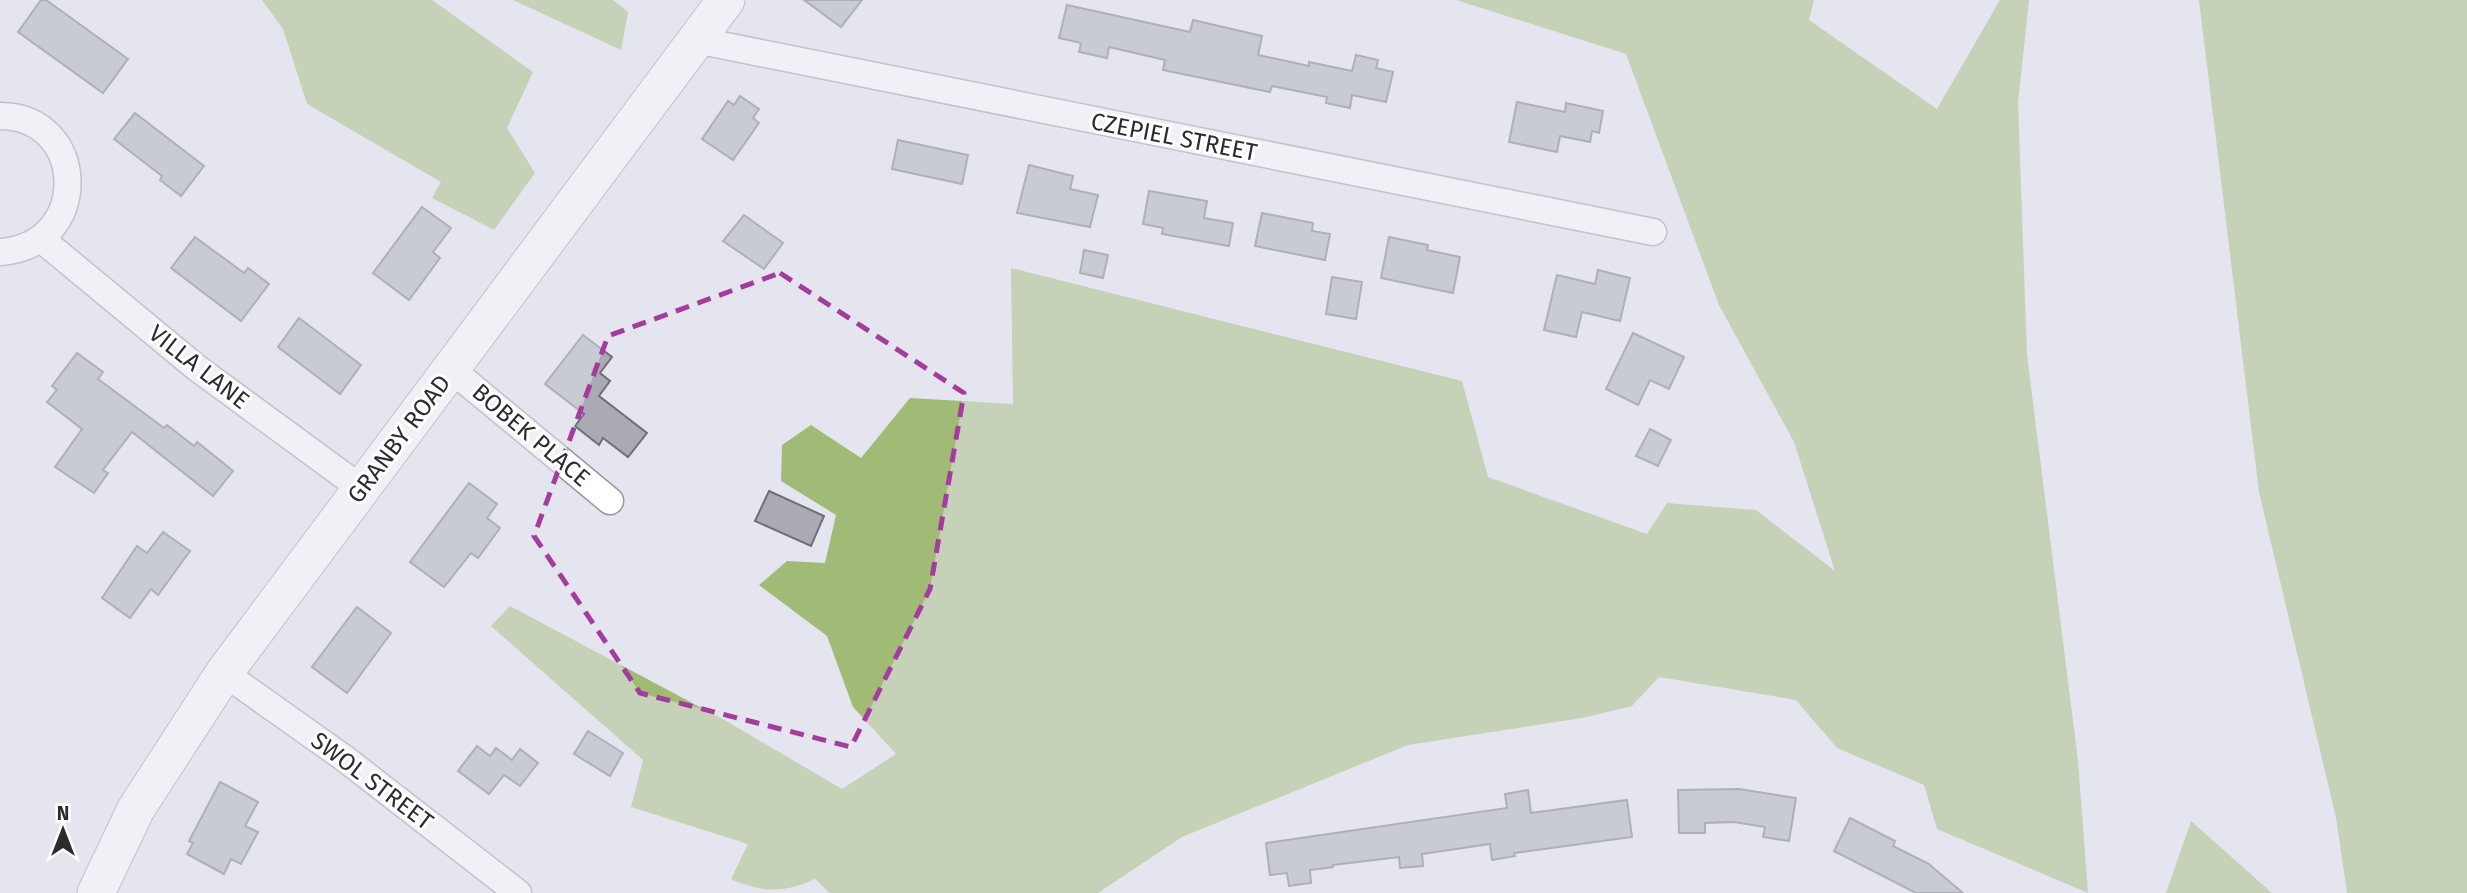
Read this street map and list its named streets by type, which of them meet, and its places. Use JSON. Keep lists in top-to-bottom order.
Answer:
{
  "streets": {
    "main road": ["GRANBY ROAD"],
    "street": [
      "CZEPIEL STREET",
      "VILLA LANE",
      "BOBEK PLACE",
      "SWOL STREET"
    ]
  },
  "crossings": [
    ["CZEPIEL STREET", "GRANBY ROAD"],
    ["VILLA LANE", "GRANBY ROAD"],
    ["BOBEK PLACE", "GRANBY ROAD"],
    ["GRANBY ROAD", "SWOL STREET"]
  ],
  "north": "top"
}
